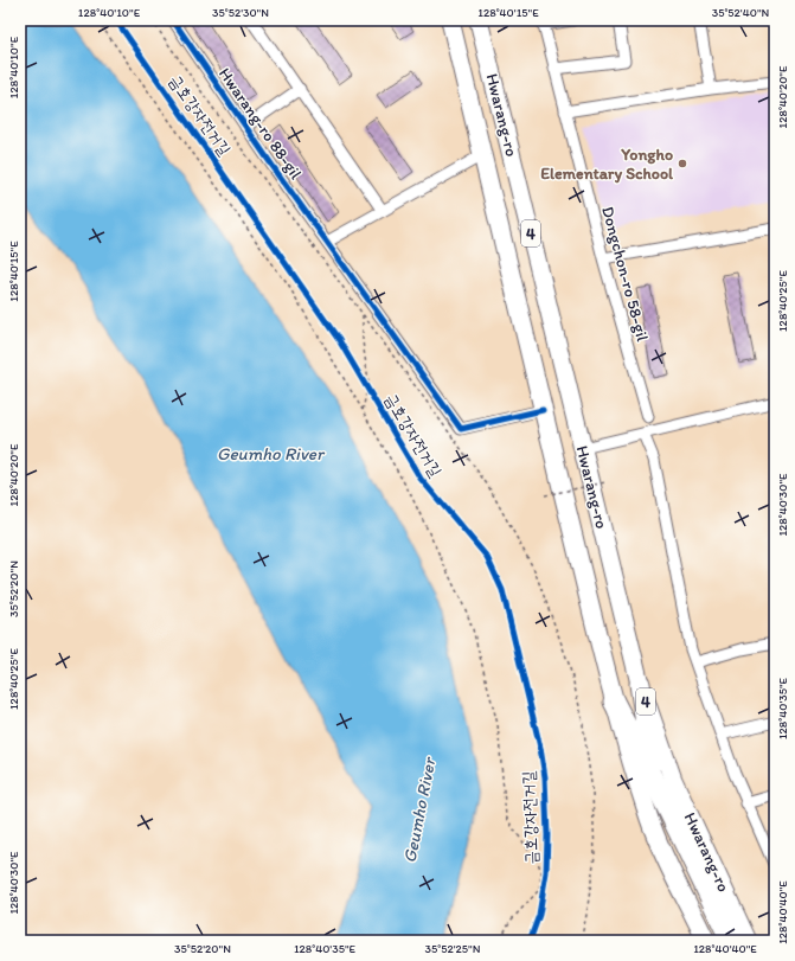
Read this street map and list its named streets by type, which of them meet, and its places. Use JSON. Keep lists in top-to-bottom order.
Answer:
{
  "streets": {
    "main road": ["Hwarang-ro", "4"],
    "street": ["Hwarang-ro 88-gil", "Dongchon-ro 58-gil"],
    "cycle path": ["금호강자전거길"]
  },
  "crossings": [
    ["Hwarang-ro", "Hwarang-ro 88-gil"]
  ],
  "water": ["Geumho River"],
  "places": ["Yongho Elementary School"],
  "coordinates": [
    "128°40'10\"E",
    "35°52'30\"N",
    "128°40'15\"E",
    "35°52'40\"N",
    "128°40'20\"E",
    "128°40'25\"E",
    "128°40'30\"E",
    "35°52'20\"N",
    "128°40'35\"E",
    "128°40'40\"E",
    "35°52'25\"N"
  ]
}
